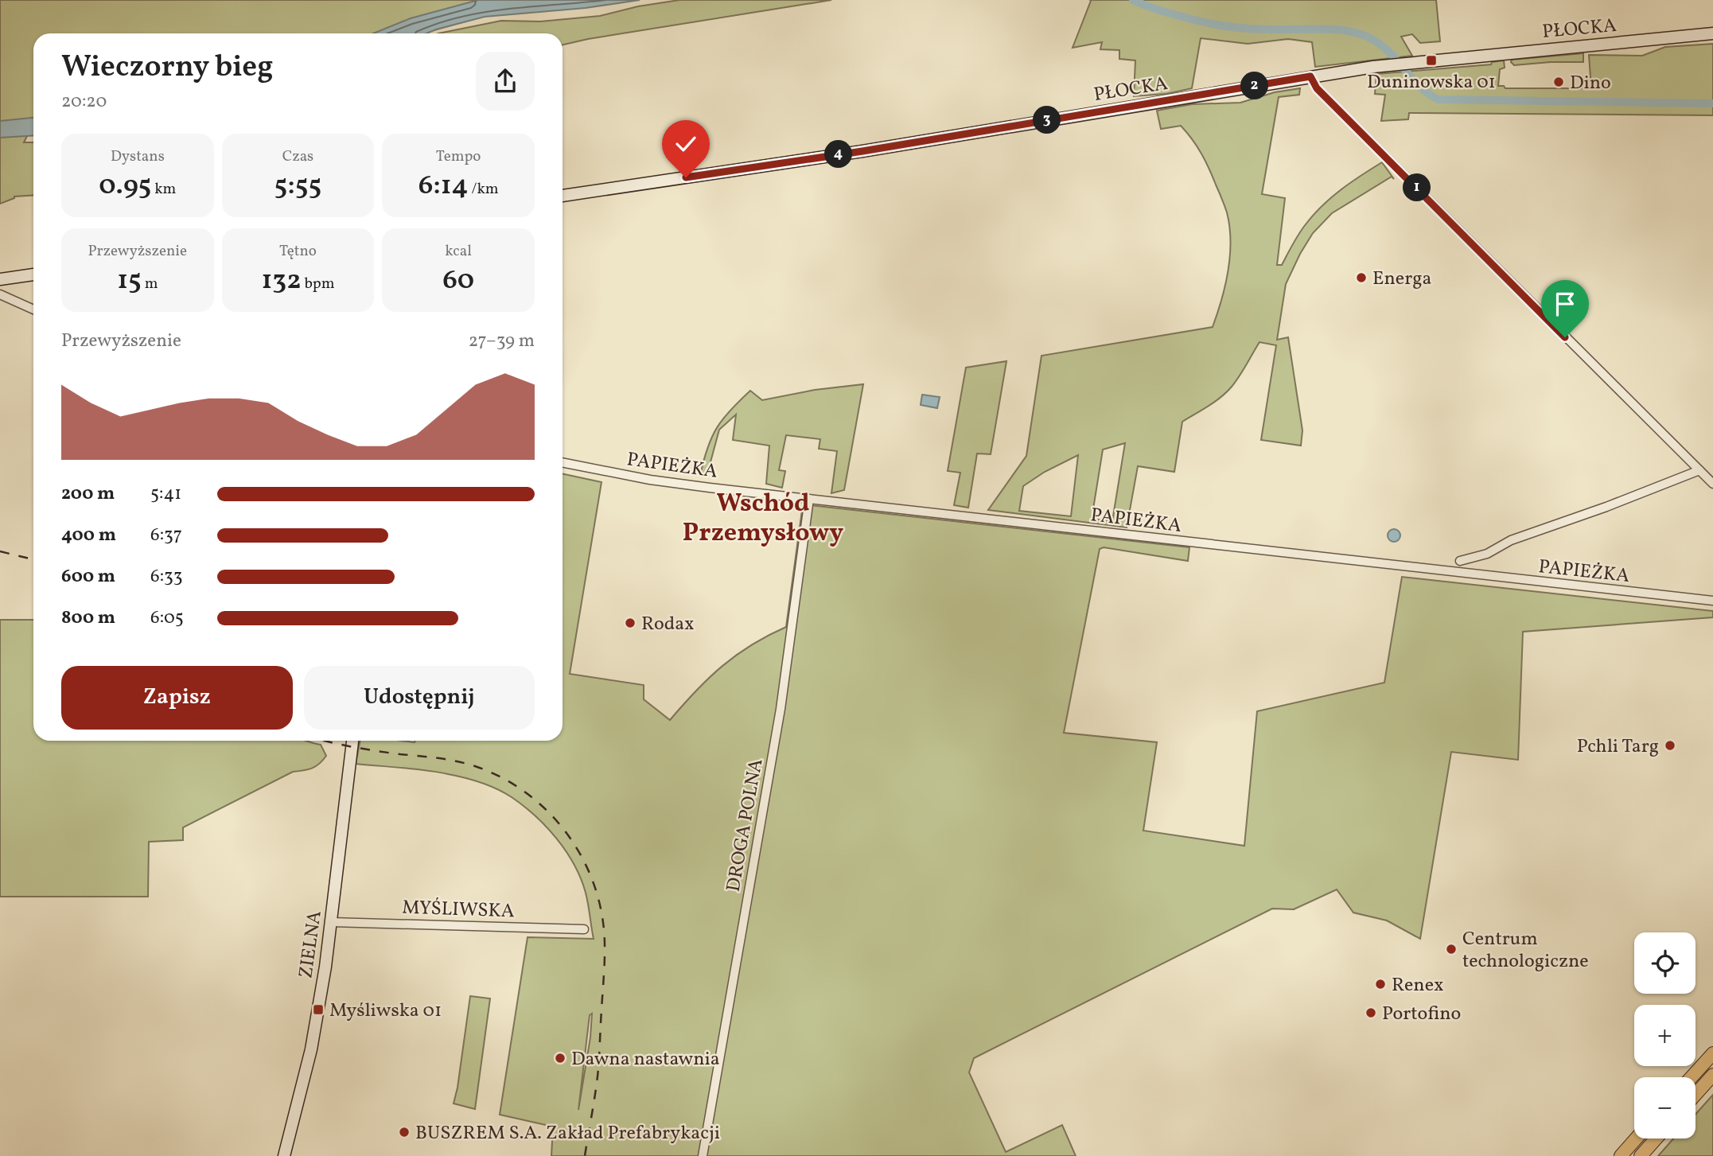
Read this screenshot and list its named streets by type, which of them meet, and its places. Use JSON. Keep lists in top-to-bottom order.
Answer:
{
  "streets": {
    "street": [
      "PŁOCKA",
      "PAPIEŻKA",
      "DROGA POLNA",
      "MYŚLIWSKA",
      "ZIELNA"
    ]
  },
  "crossings": [
    ["PAPIEŻKA", "DROGA POLNA"],
    ["MYŚLIWSKA", "ZIELNA"]
  ],
  "districts": ["Wschód Przemysłowy"],
  "places": {
    "transit": ["Duninowska 01", "Myśliwska 01"],
    "other": [
      "Dino",
      "Energa",
      "Rodax",
      "Pchli Targ",
      "Centrum technologiczne",
      "Renex",
      "Portofino",
      "Dawna nastawnia",
      "BUSZREM S.A. Zakład Prefabrykacji"
    ]
  },
  "page": {
    "heading": ["Wieczorny bieg", "20:20"],
    "pins": [
      "2",
      "3",
      "4",
      "1"
    ],
    "stats": [
      ["Dystans", "0.95 km"],
      ["Czas", "5:55"],
      ["Tempo", "6:14 /km"],
      ["Przewyższenie", "15 m"],
      ["Tętno", "132 bpm"],
      ["kcal", "60"]
    ],
    "chart": ["Przewyższenie", "27–39 m"],
    "list": [
      {
        "name": "200 m",
        "note": "5:41"
      },
      {
        "name": "400 m",
        "note": "6:37"
      },
      {
        "name": "600 m",
        "note": "6:33"
      },
      {
        "name": "800 m",
        "note": "6:05"
      }
    ],
    "buttons": ["Zapisz", "Udostępnij"],
    "map_buttons": ["+", "−"]
  }
}
